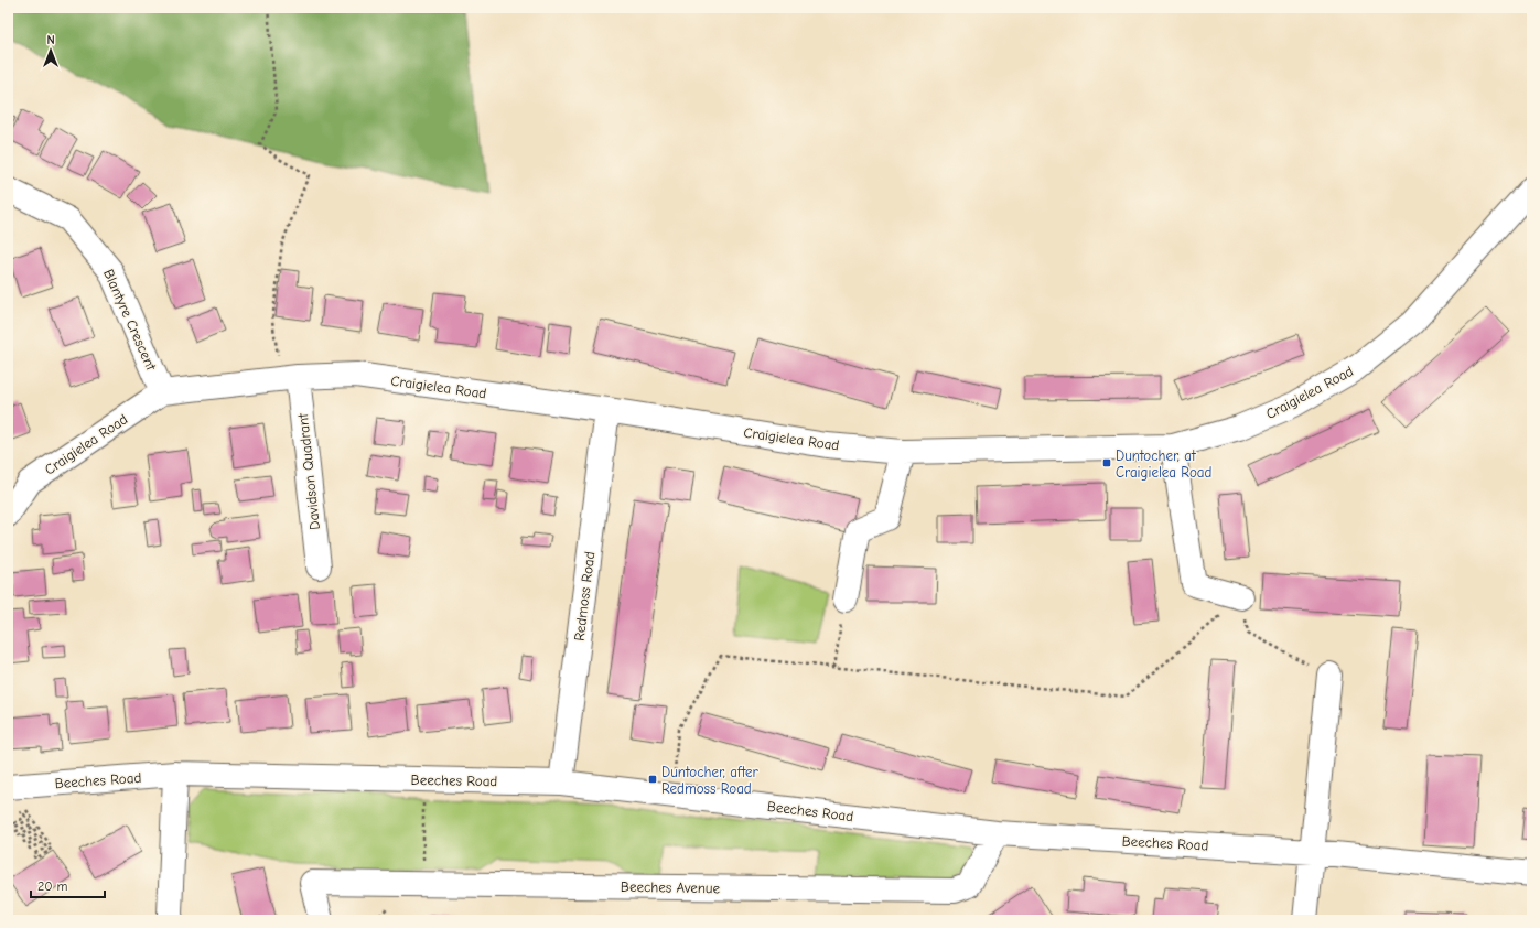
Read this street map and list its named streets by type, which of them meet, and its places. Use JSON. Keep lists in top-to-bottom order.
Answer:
{
  "streets": {
    "street": [
      "Blantyre Crescent",
      "Craigielea Road",
      "Davidson Quadrant",
      "Redmoss Road",
      "Beeches Road",
      "Beeches Avenue"
    ]
  },
  "crossings": [
    ["Blantyre Crescent", "Craigielea Road"],
    ["Craigielea Road", "Davidson Quadrant"],
    ["Craigielea Road", "Redmoss Road"],
    ["Redmoss Road", "Beeches Road"],
    ["Beeches Road", "Beeches Avenue"]
  ],
  "places": {
    "transit": ["Duntocher, at Craigielea Road", "Duntocher, after Redmoss Road"]
  },
  "scale_bar": "20 m",
  "north": "top"
}
